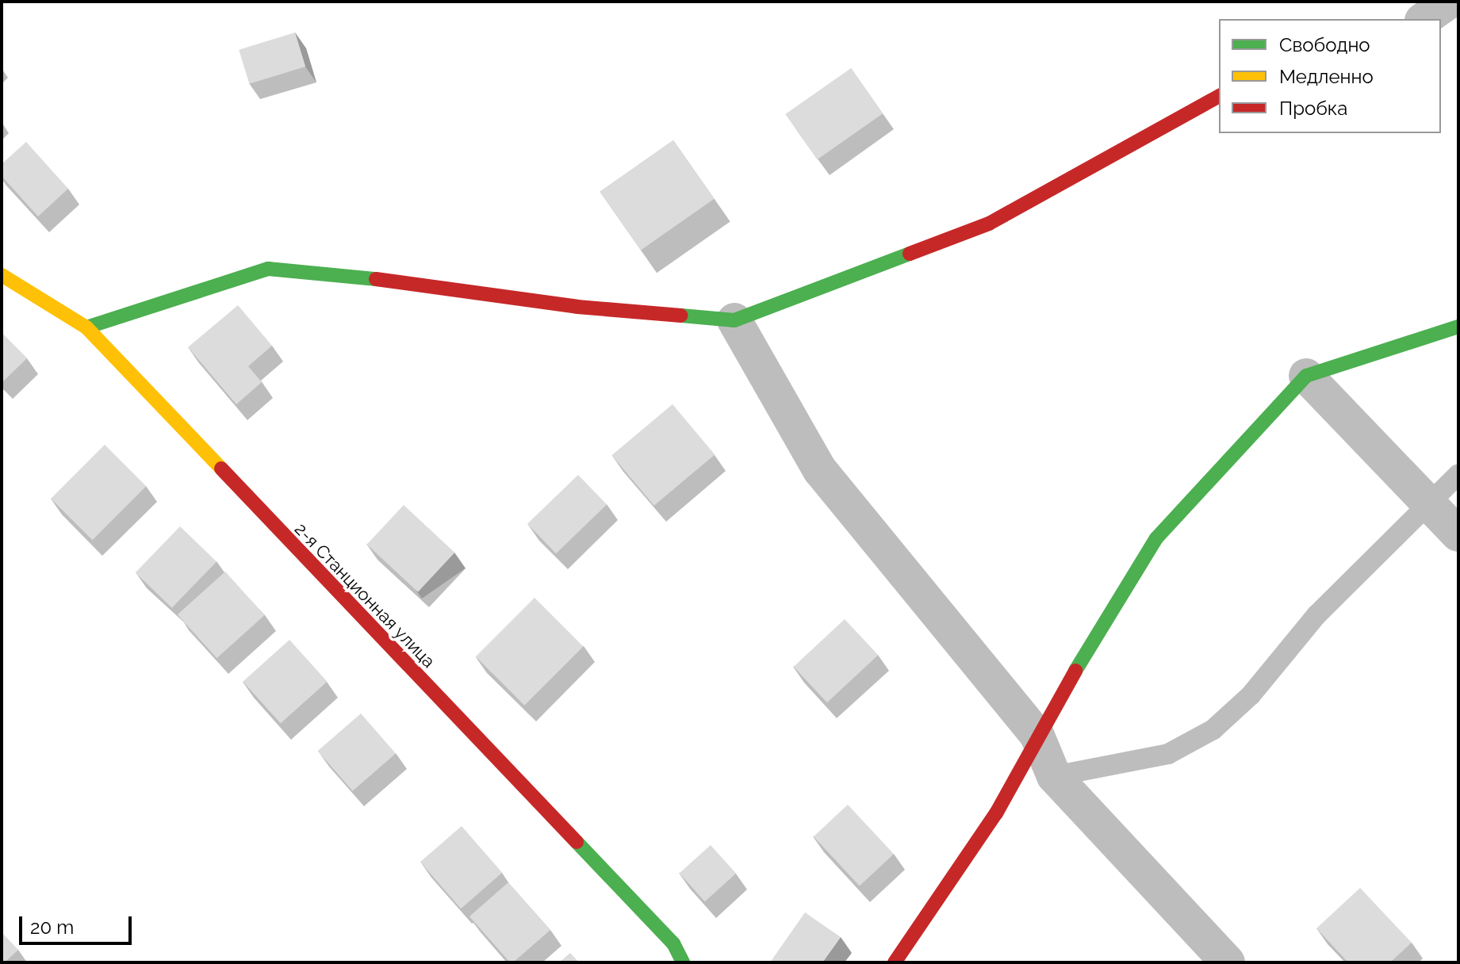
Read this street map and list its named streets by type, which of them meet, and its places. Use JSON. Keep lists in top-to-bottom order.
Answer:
{
  "streets": {
    "street": ["2-я Станционная улица"]
  },
  "legend": ["Свободно", "Медленно", "Пробка"],
  "scale_bar": "20 m"
}
